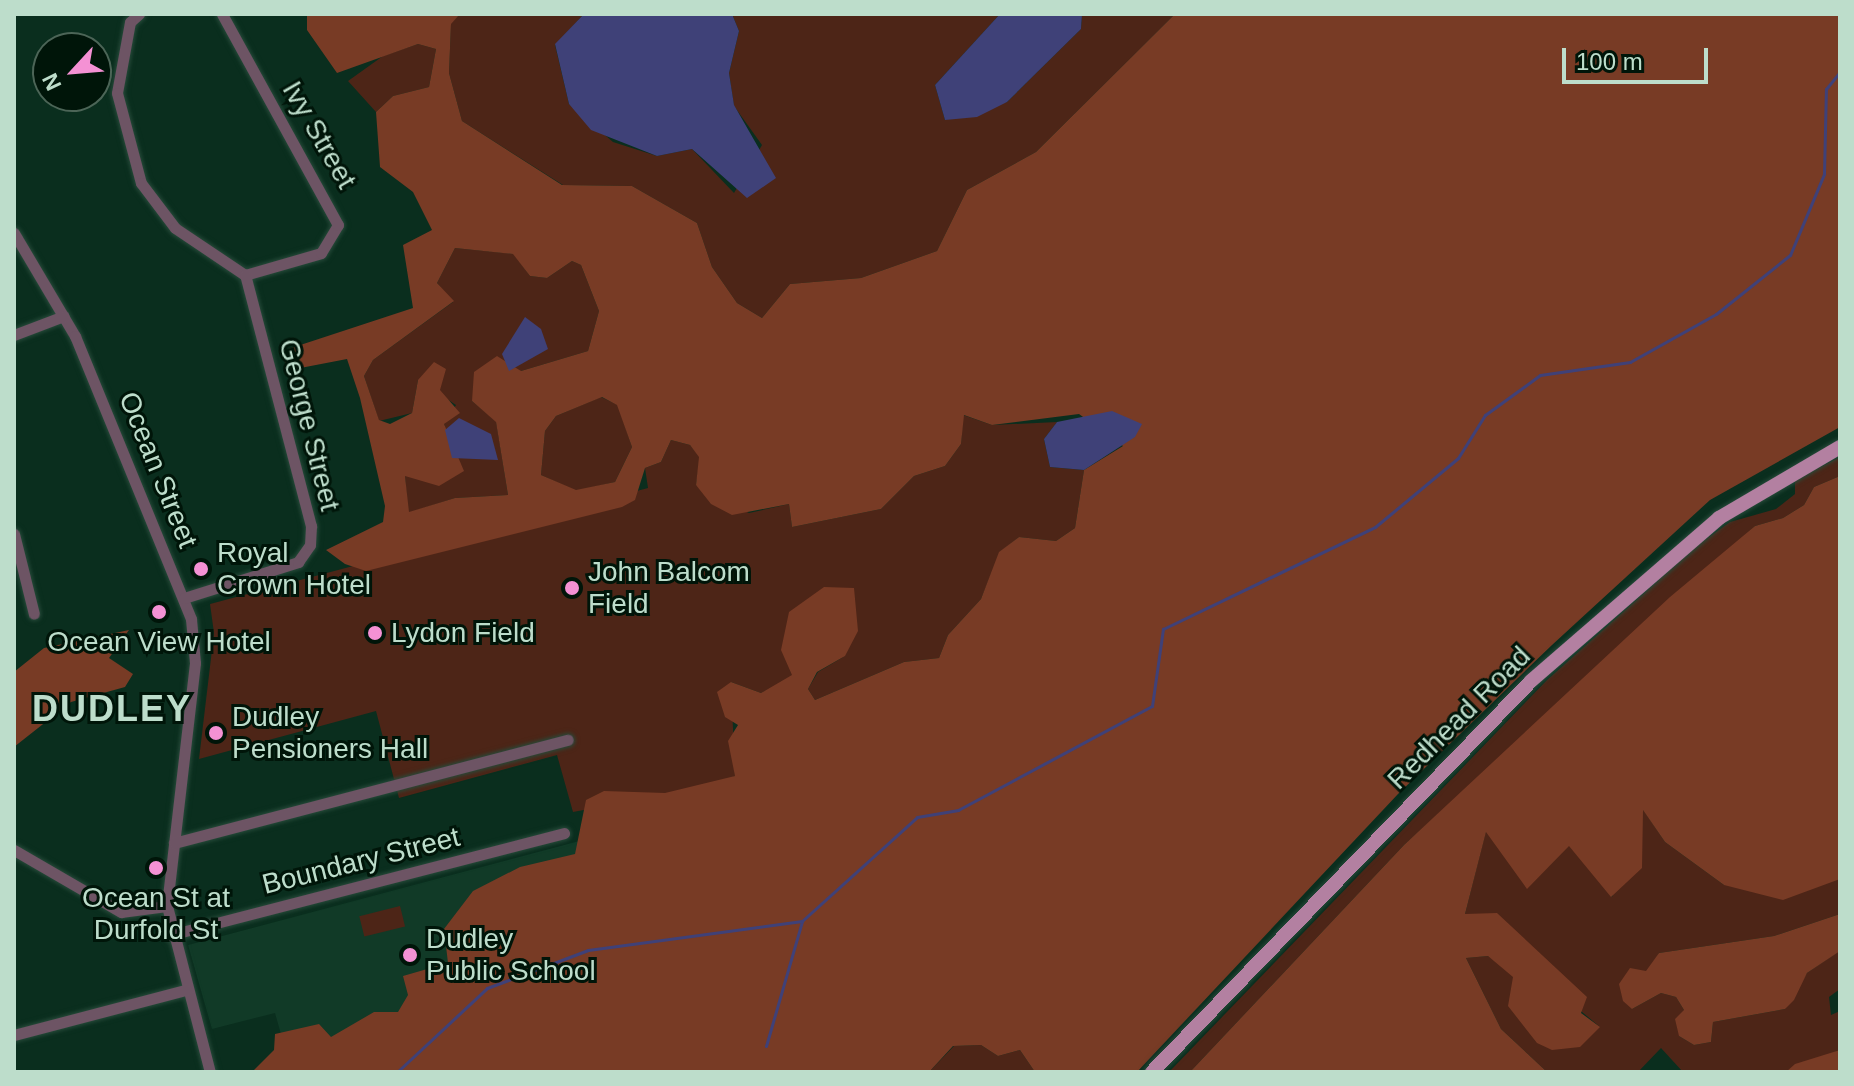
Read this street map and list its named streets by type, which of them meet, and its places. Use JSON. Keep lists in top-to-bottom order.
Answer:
{
  "streets": {
    "main road": ["Redhead Road"],
    "street": [
      "Ivy Street",
      "George Street",
      "Ocean Street",
      "Boundary Street"
    ]
  },
  "crossings": [
    ["Ivy Street", "George Street"],
    ["George Street", "Ocean Street"],
    ["Ocean Street", "Boundary Street"]
  ],
  "districts": ["DUDLEY"],
  "places": [
    "Royal Crown Hotel",
    "John Balcom Field",
    "Ocean View Hotel",
    "Lydon Field",
    "Dudley Pensioners Hall",
    "Ocean St at Durfold St",
    "Dudley Public School"
  ],
  "scale_bar": "100 m",
  "north": "bottom left"
}
